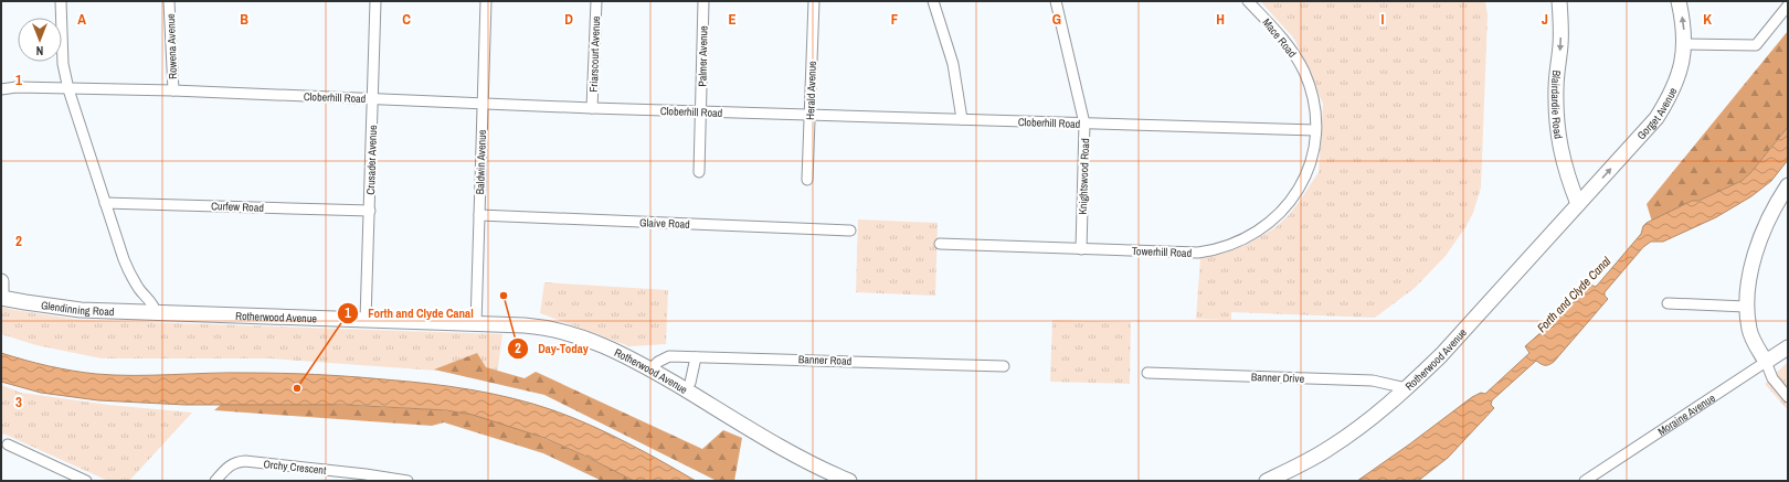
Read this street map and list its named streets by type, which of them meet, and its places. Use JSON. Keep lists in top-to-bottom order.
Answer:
{
  "streets": {
    "street": [
      "Mace Road",
      "Rowena Avenue",
      "Friarscourt Avenue",
      "Palmer Avenue",
      "Herald Avenue",
      "Cloberhill Road",
      "Blairdardie Road",
      "Gorget Avenue",
      "Crusader Avenue",
      "Baldwin Avenue",
      "Knightswood Road",
      "Curfew Road",
      "Glaive Road",
      "Towerhill Road",
      "Glendinning Road",
      "Rotherwood Avenue",
      "Banner Road",
      "Banner Drive",
      "Moraine Avenue",
      "Orchy Crescent"
    ]
  },
  "crossings": [
    ["Mace Road", "Cloberhill Road"],
    ["Mace Road", "Towerhill Road"],
    ["Rowena Avenue", "Cloberhill Road"],
    ["Friarscourt Avenue", "Cloberhill Road"],
    ["Palmer Avenue", "Cloberhill Road"],
    ["Herald Avenue", "Cloberhill Road"],
    ["Cloberhill Road", "Crusader Avenue"],
    ["Cloberhill Road", "Baldwin Avenue"],
    ["Cloberhill Road", "Knightswood Road"],
    ["Cloberhill Road", "Towerhill Road"],
    ["Blairdardie Road", "Gorget Avenue"],
    ["Blairdardie Road", "Rotherwood Avenue"],
    ["Gorget Avenue", "Rotherwood Avenue"],
    ["Crusader Avenue", "Curfew Road"],
    ["Crusader Avenue", "Rotherwood Avenue"],
    ["Baldwin Avenue", "Glaive Road"],
    ["Baldwin Avenue", "Rotherwood Avenue"],
    ["Knightswood Road", "Towerhill Road"],
    ["Glendinning Road", "Rotherwood Avenue"],
    ["Rotherwood Avenue", "Banner Road"],
    ["Rotherwood Avenue", "Banner Drive"]
  ],
  "one_way": ["Blairdardie Road", "Gorget Avenue"],
  "water": ["Forth and Clyde Canal"],
  "places": ["Day-Today", "Forth and Clyde Canal"],
  "north": "bottom",
  "grid": {
    "columns": [
      "A",
      "B",
      "C",
      "D",
      "E",
      "F",
      "G",
      "H",
      "I",
      "J",
      "K"
    ],
    "rows": ["1", "2", "3"]
  }
}
